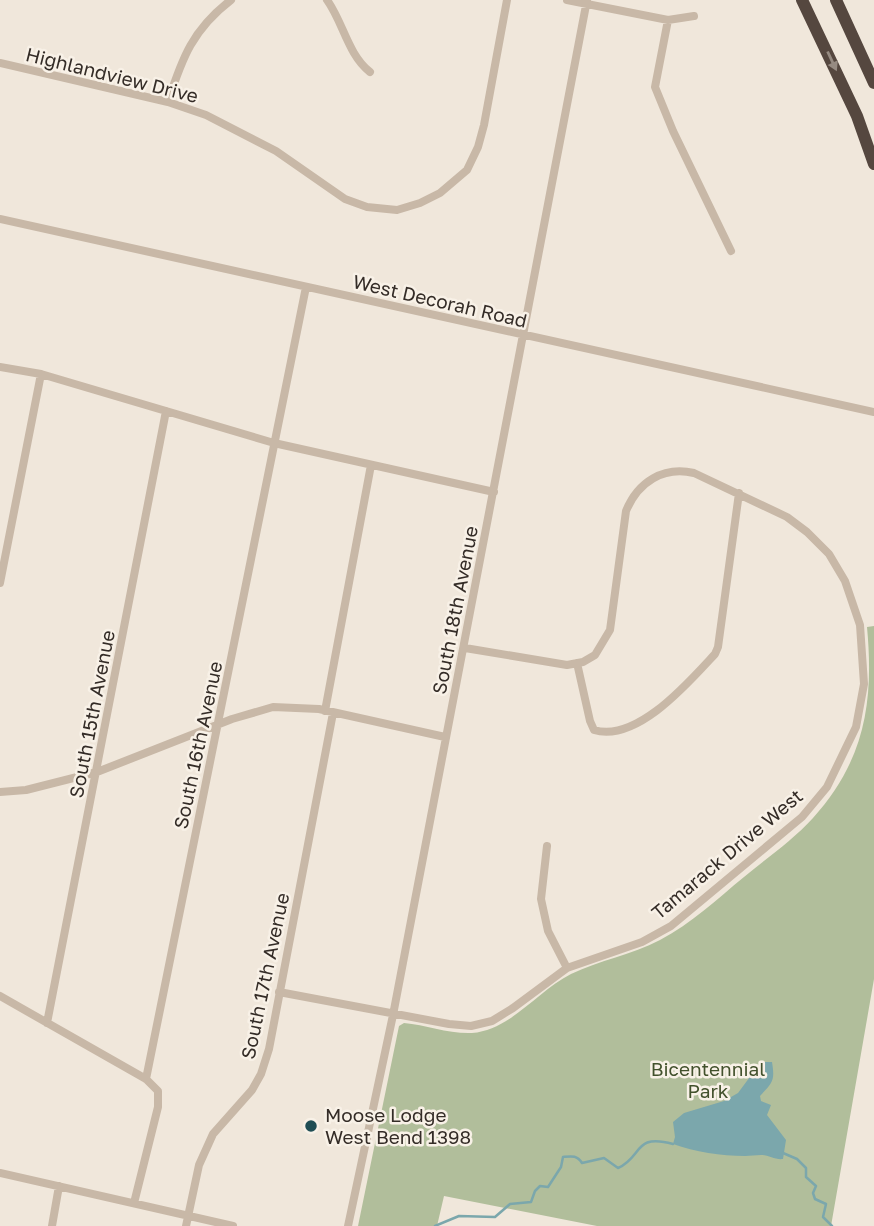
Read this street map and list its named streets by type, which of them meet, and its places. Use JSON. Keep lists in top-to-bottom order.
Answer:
{
  "streets": {
    "street": [
      "Highlandview Drive",
      "West Decorah Road",
      "South 18th Avenue",
      "South 15th Avenue",
      "South 16th Avenue",
      "Tamarack Drive West",
      "South 17th Avenue"
    ]
  },
  "crossings": [
    ["West Decorah Road", "South 18th Avenue"],
    ["West Decorah Road", "South 16th Avenue"],
    ["South 18th Avenue", "Tamarack Drive West"],
    ["Tamarack Drive West", "South 17th Avenue"]
  ],
  "parks": ["Bicentennial Park"],
  "places": ["Moose Lodge West Bend 1398"]
}
